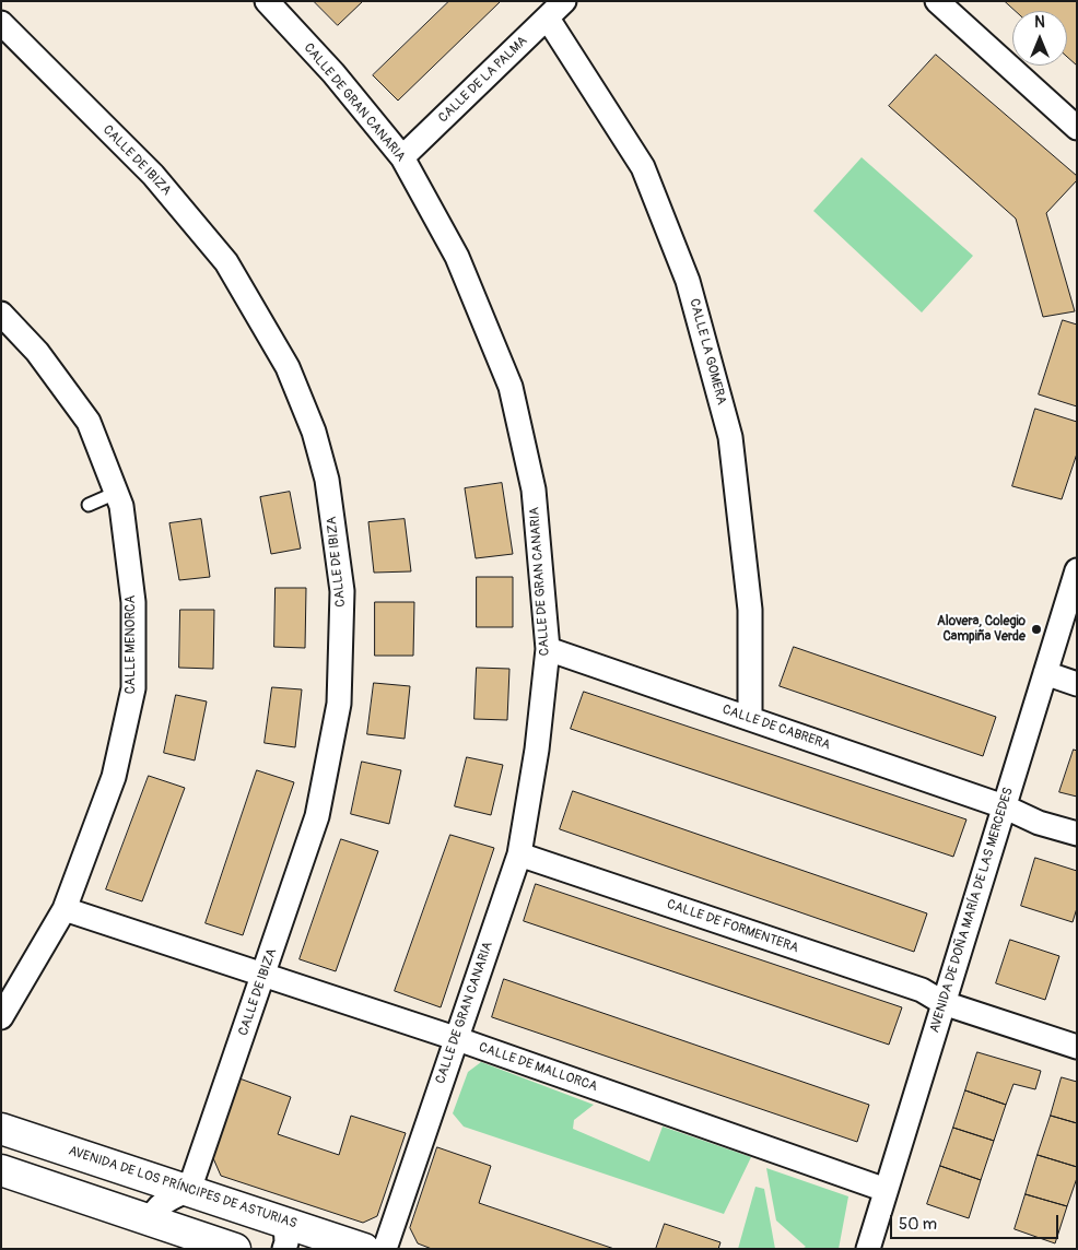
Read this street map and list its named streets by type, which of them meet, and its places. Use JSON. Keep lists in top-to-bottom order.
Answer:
{
  "streets": {
    "street": [
      "CALLE DE LA PALMA",
      "CALLE DE GRAN CANARIA",
      "CALLE DE IBIZA",
      "CALLE LA GOMERA",
      "CALLE MENORCA",
      "CALLE DE CABRERA",
      "AVENIDA DE DOÑA MARÍA DE LAS MERCEDES",
      "CALLE DE FORMENTERA",
      "CALLE DE MALLORCA",
      "AVENIDA DE LOS PRÍNCIPES DE ASTURIAS"
    ]
  },
  "crossings": [
    ["CALLE DE LA PALMA", "CALLE DE GRAN CANARIA"],
    ["CALLE DE LA PALMA", "CALLE LA GOMERA"],
    ["CALLE DE GRAN CANARIA", "CALLE DE CABRERA"],
    ["CALLE DE GRAN CANARIA", "CALLE DE FORMENTERA"],
    ["CALLE DE GRAN CANARIA", "CALLE DE MALLORCA"],
    ["CALLE DE IBIZA", "CALLE DE MALLORCA"],
    ["CALLE DE IBIZA", "AVENIDA DE LOS PRÍNCIPES DE ASTURIAS"],
    ["CALLE LA GOMERA", "CALLE DE CABRERA"],
    ["CALLE MENORCA", "CALLE DE MALLORCA"],
    ["CALLE DE CABRERA", "AVENIDA DE DOÑA MARÍA DE LAS MERCEDES"],
    ["AVENIDA DE DOÑA MARÍA DE LAS MERCEDES", "CALLE DE FORMENTERA"],
    ["AVENIDA DE DOÑA MARÍA DE LAS MERCEDES", "CALLE DE MALLORCA"]
  ],
  "places": ["Alovera, Colegio Campiña Verde"],
  "scale_bar": "50 m",
  "north": "top"
}
